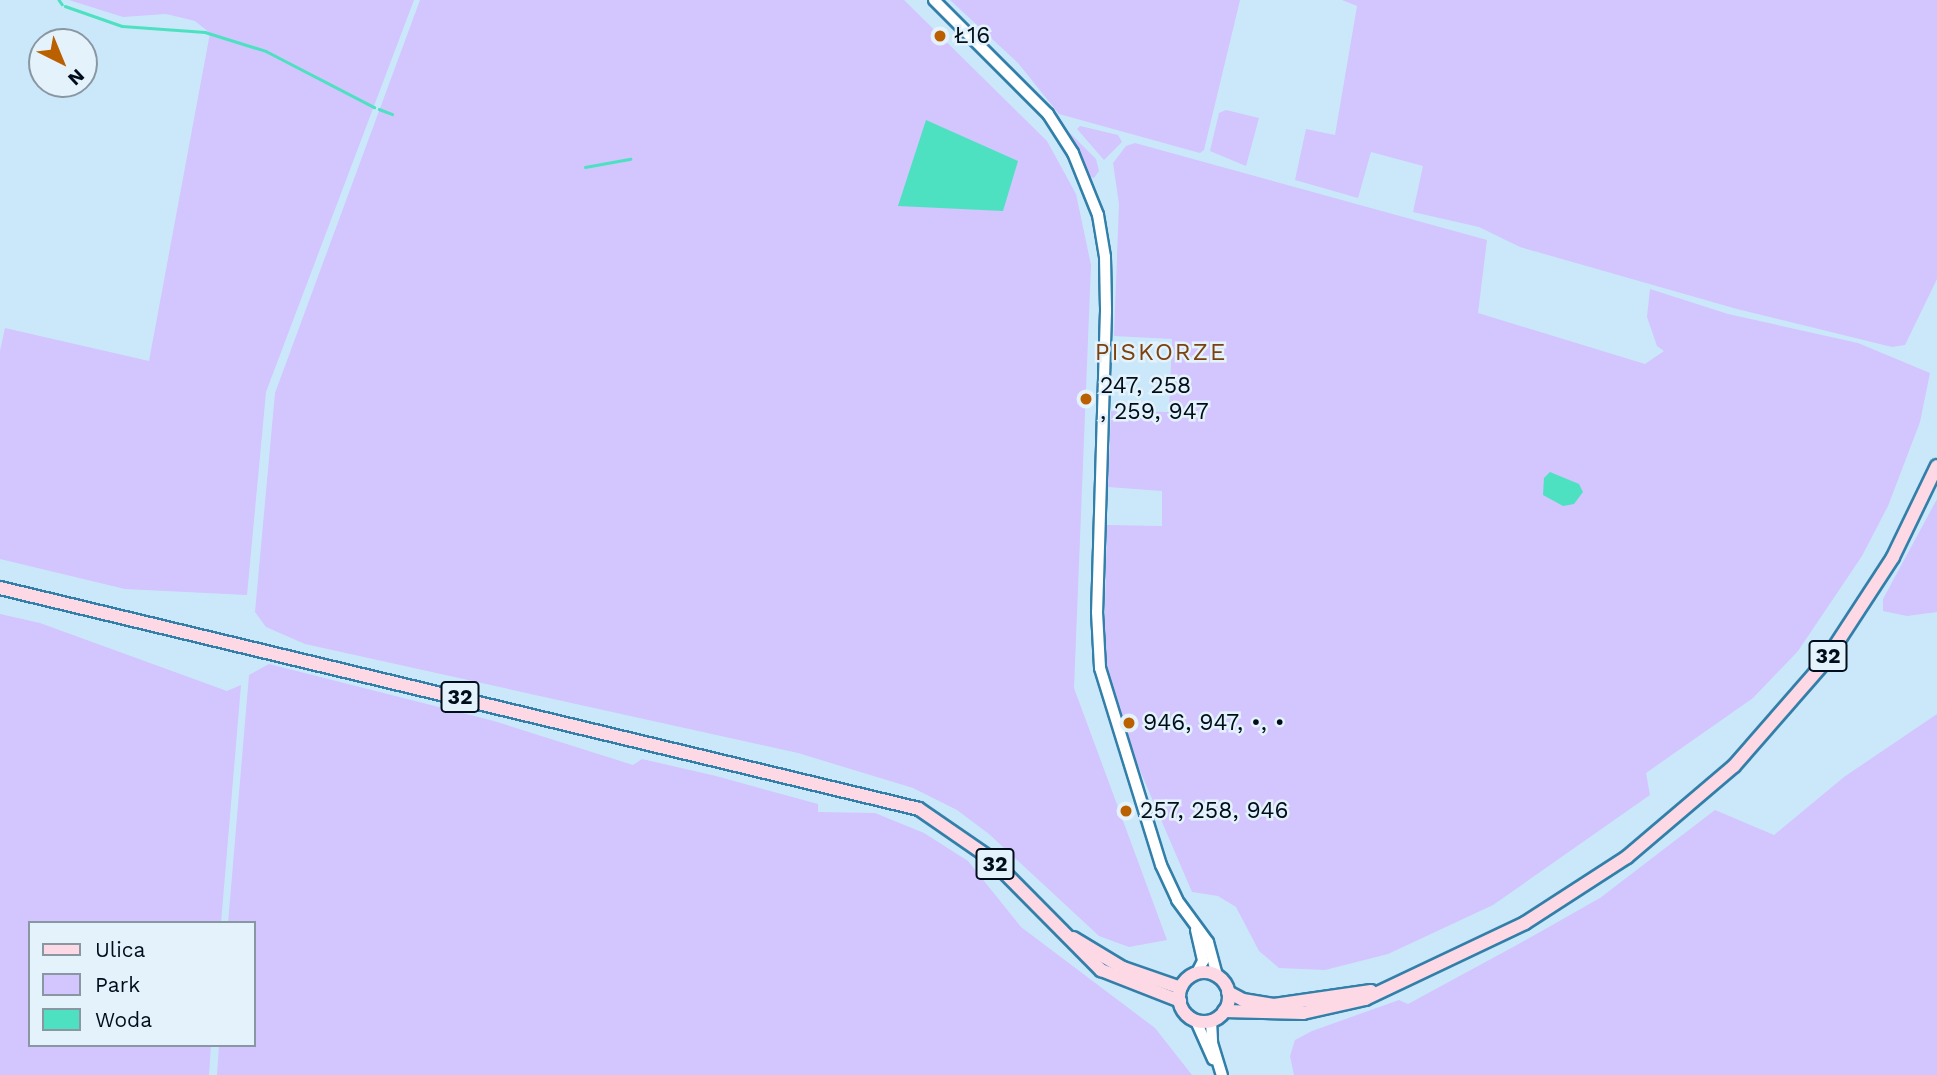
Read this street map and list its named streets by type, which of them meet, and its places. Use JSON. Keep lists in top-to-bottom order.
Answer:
{
  "streets": {
    "main road": ["32"]
  },
  "districts": ["PISKORZE"],
  "places": [
    "Ł16",
    "247, 258 , 259, 947",
    "946, 947, •, •",
    "257, 258, 946"
  ],
  "legend": ["Ulica", "Park", "Woda"],
  "north": "bottom right"
}
